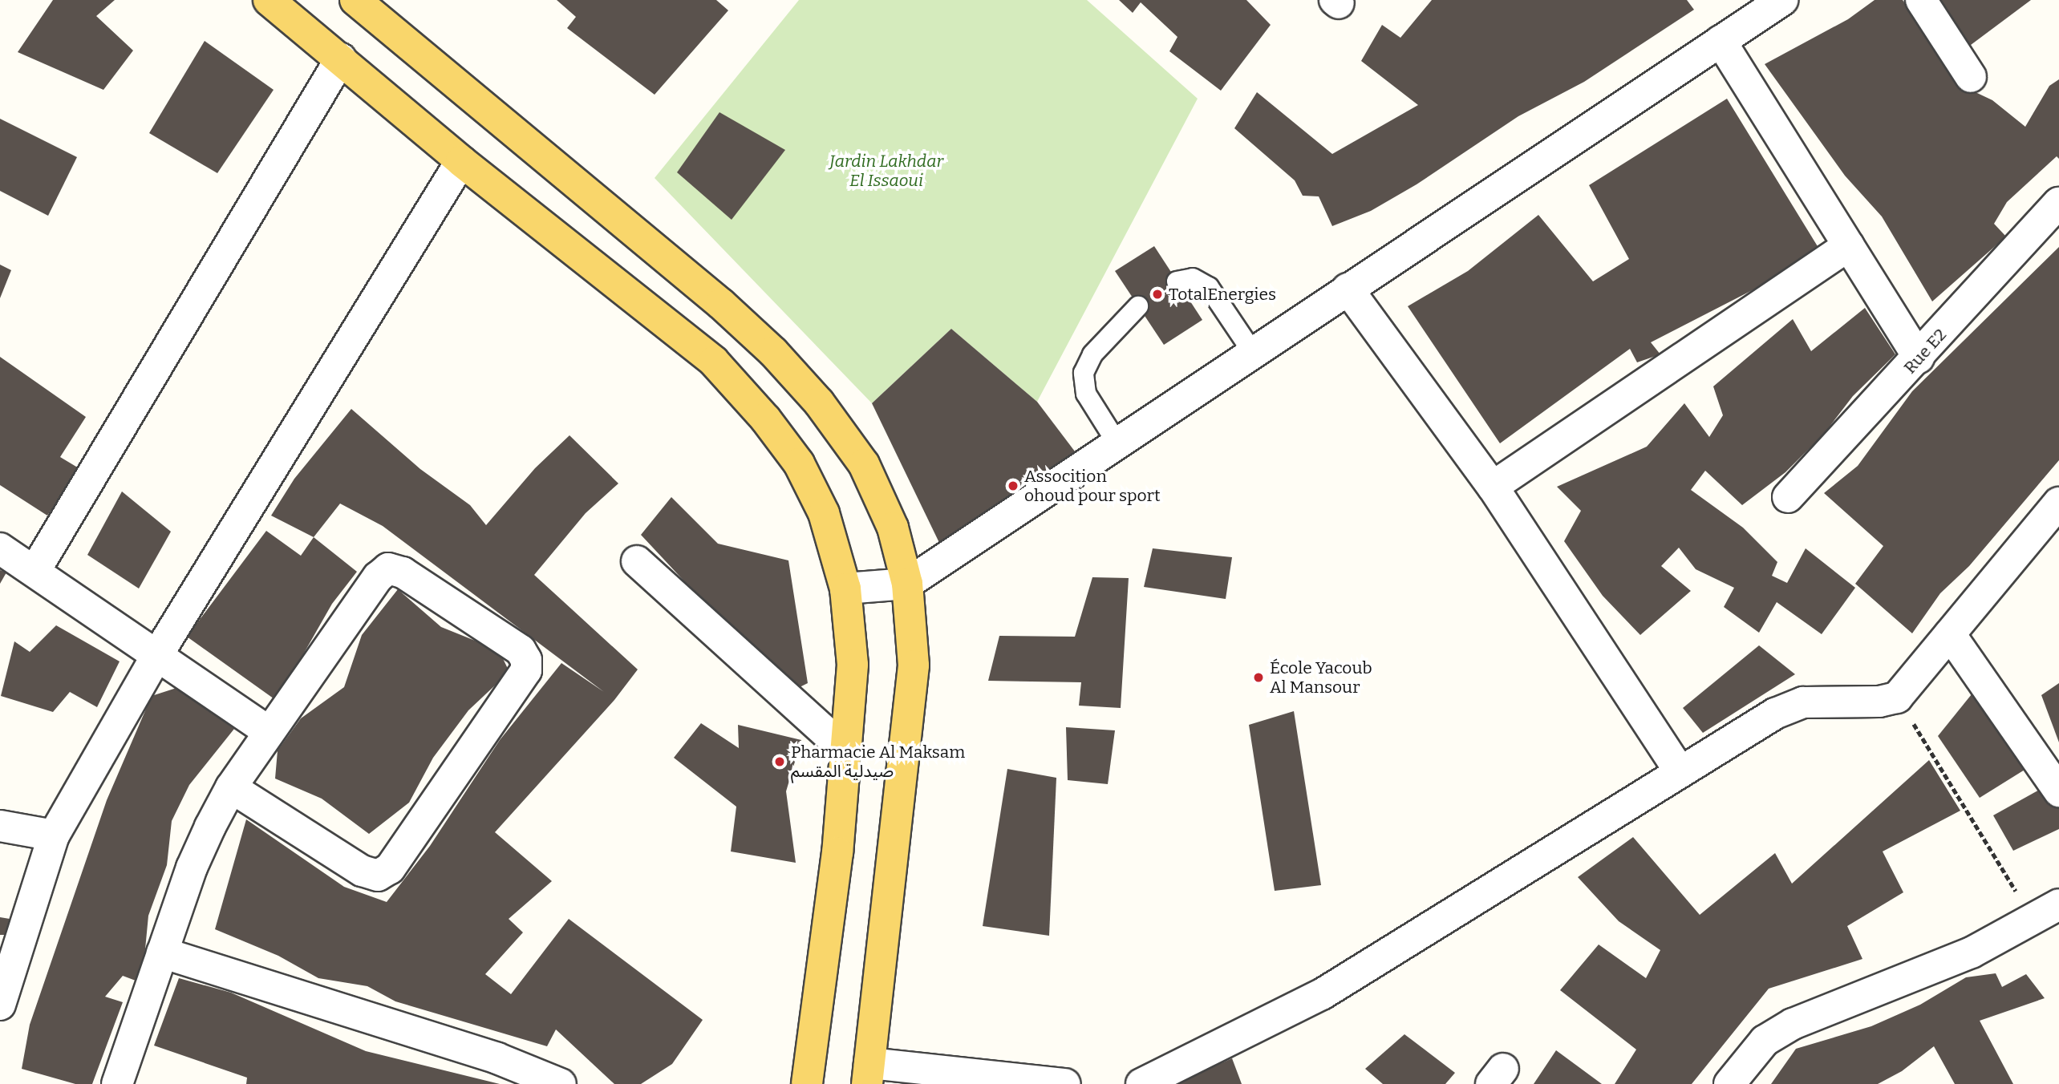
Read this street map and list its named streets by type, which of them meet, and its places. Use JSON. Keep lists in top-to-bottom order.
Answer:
{
  "streets": {
    "street": ["Rue E2"]
  },
  "parks": ["Jardin Lakhdar El Issaoui"],
  "places": [
    "TotalEnergies",
    "Assocition ohoud pour sport",
    "École Yacoub Al Mansour",
    "Pharmacie Al Maksam صيدلية المقسم"
  ]
}
